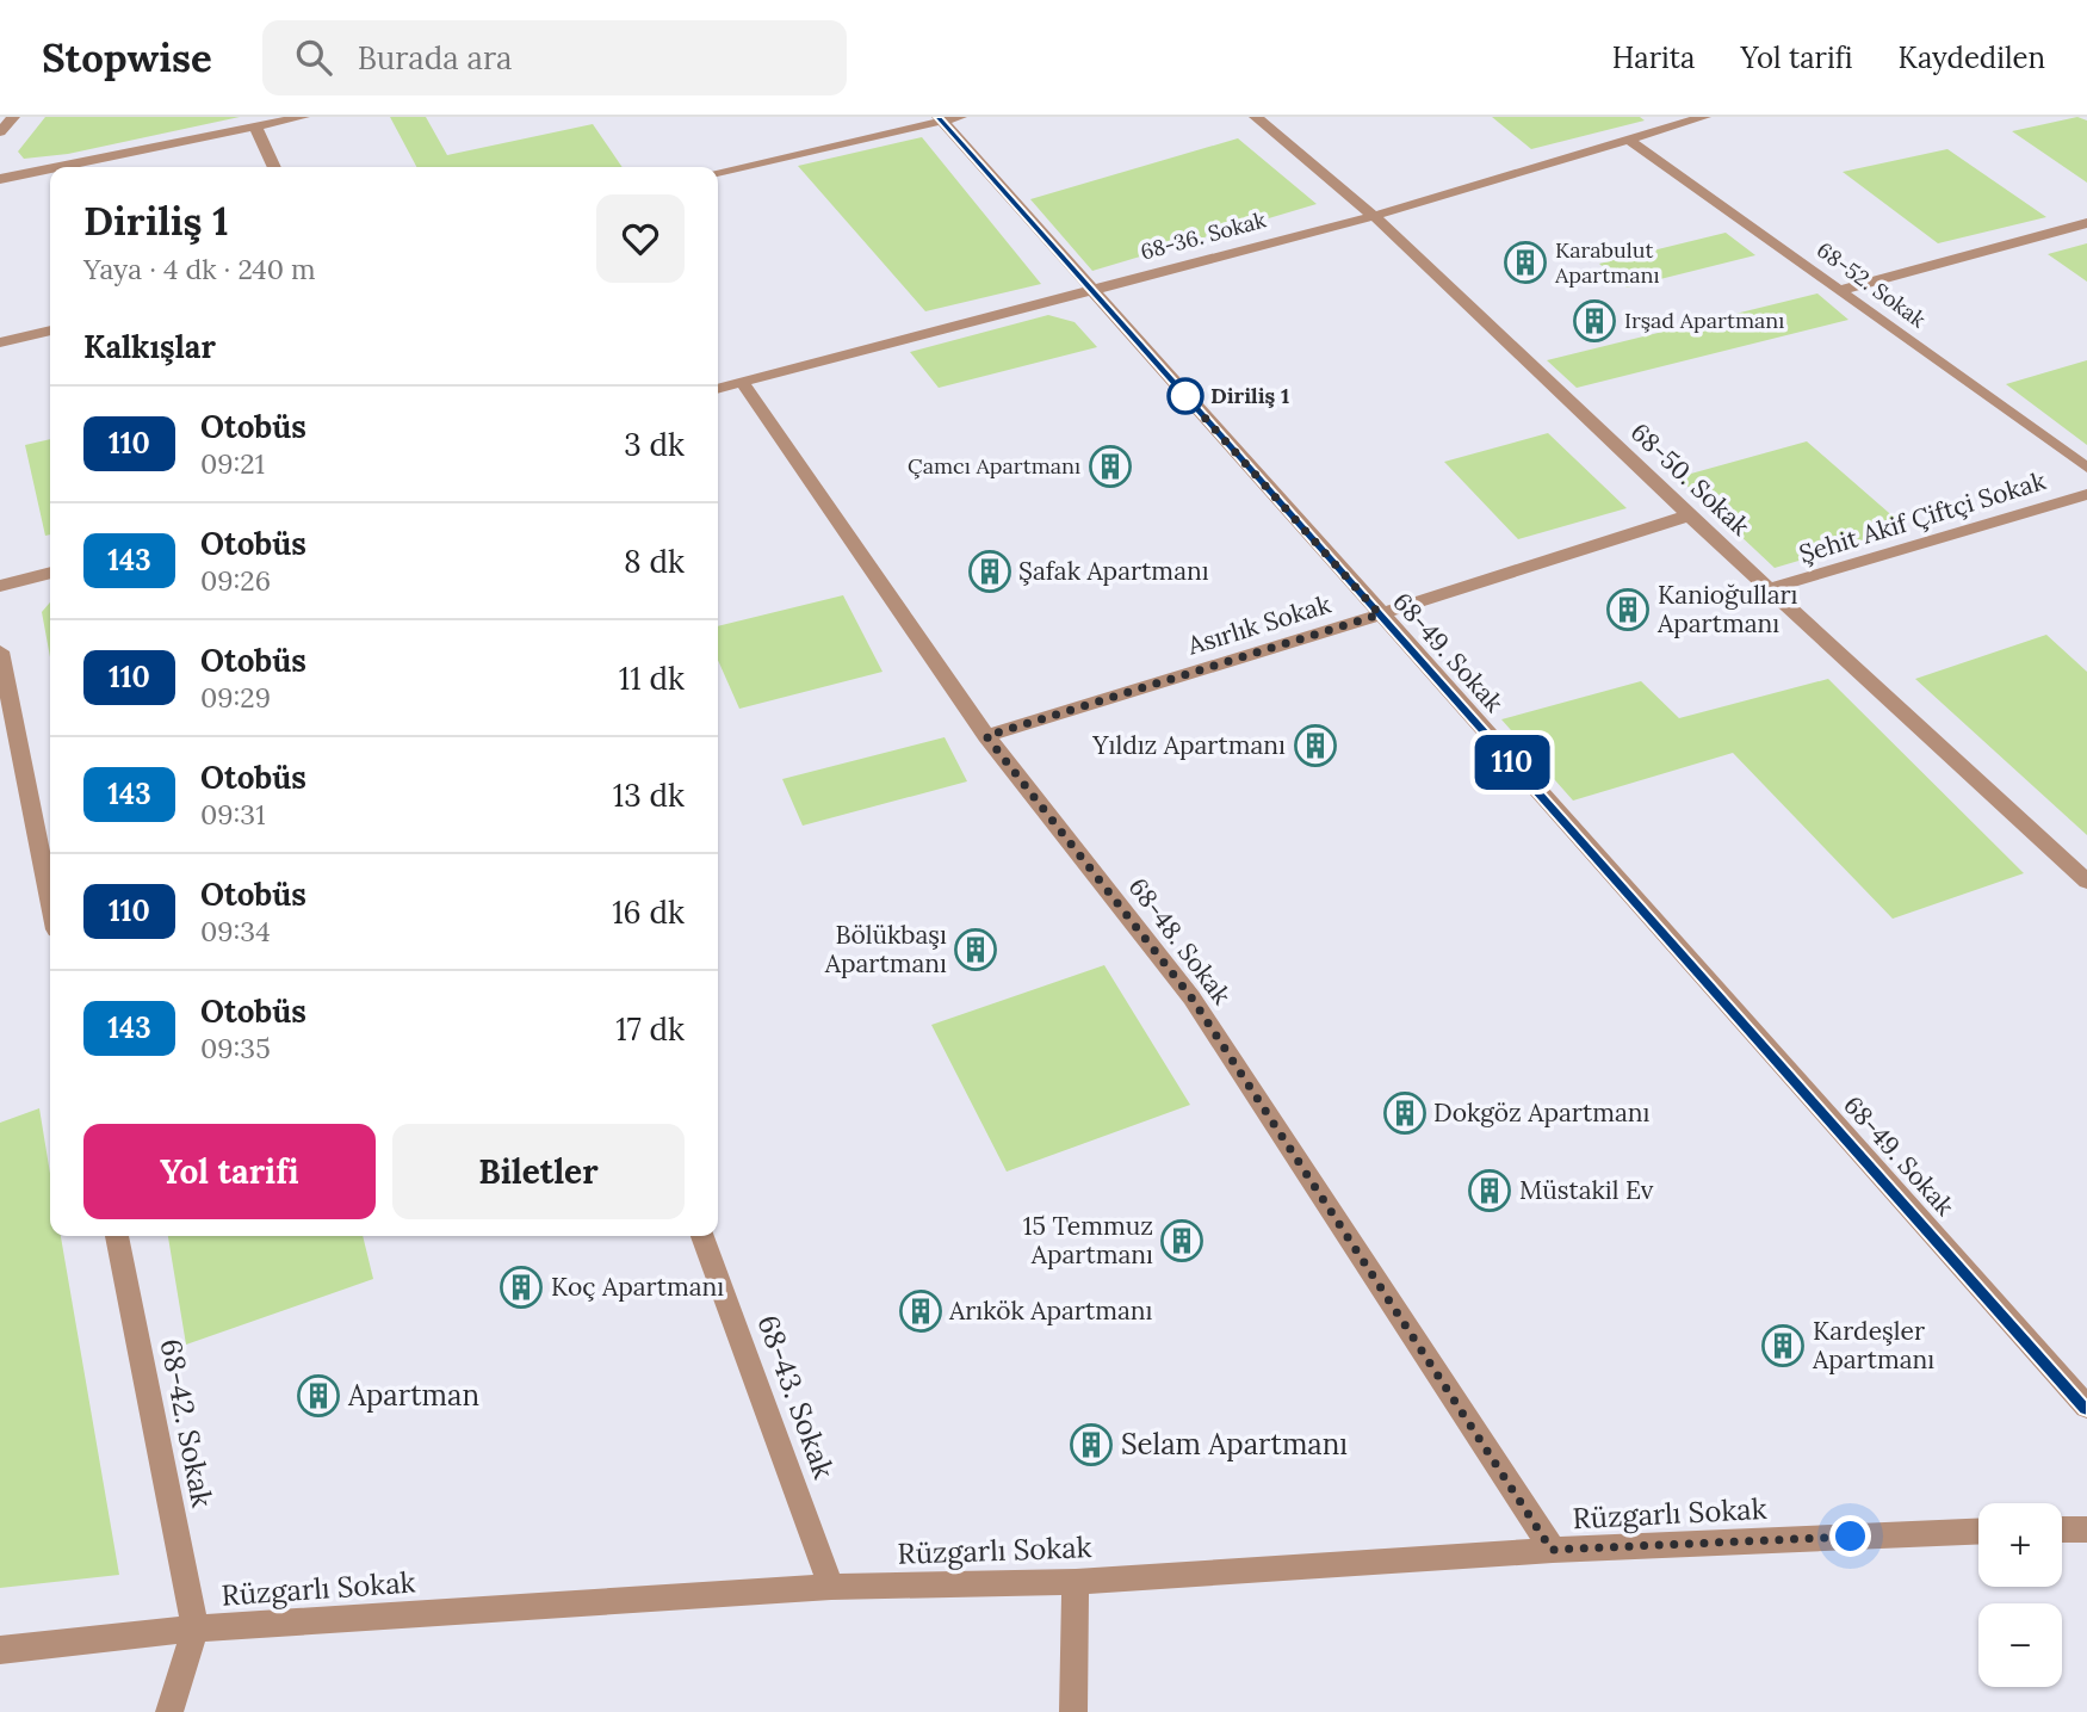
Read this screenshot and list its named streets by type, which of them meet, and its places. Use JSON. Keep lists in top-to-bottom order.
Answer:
{
  "streets": {
    "street": [
      "68-36. Sokak",
      "68-52. Sokak",
      "68-50. Sokak",
      "Şehit Akif Çiftçi Sokak",
      "Asırlık Sokak",
      "68-49. Sokak",
      "68-48. Sokak",
      "68-43. Sokak",
      "68-42. Sokak",
      "Rüzgarlı Sokak"
    ]
  },
  "crossings": [
    ["68-36. Sokak", "68-52. Sokak"],
    ["68-36. Sokak", "68-50. Sokak"],
    ["68-36. Sokak", "68-49. Sokak"],
    ["68-36. Sokak", "68-48. Sokak"],
    ["68-50. Sokak", "Şehit Akif Çiftçi Sokak"],
    ["68-50. Sokak", "Asırlık Sokak"],
    ["Asırlık Sokak", "68-49. Sokak"],
    ["Asırlık Sokak", "68-48. Sokak"],
    ["68-48. Sokak", "Rüzgarlı Sokak"],
    ["68-43. Sokak", "Rüzgarlı Sokak"],
    ["68-42. Sokak", "Rüzgarlı Sokak"]
  ],
  "places": {
    "building": [
      "Karabulut Apartmanı",
      "Irşad Apartmanı",
      "Çamcı Apartmanı",
      "Şafak Apartmanı",
      "Kanioğulları Apartmanı",
      "Yıldız Apartmanı",
      "Bölükbaşı Apartmanı",
      "Dokgöz Apartmanı",
      "Müstakil Ev",
      "15 Temmuz Apartmanı",
      "Koç Apartmanı",
      "Arıkök Apartmanı",
      "Kardeşler Apartmanı",
      "Apartman",
      "Selam Apartmanı"
    ],
    "other": ["Diriliş 1"]
  },
  "lines": ["bus line 110"],
  "page": {
    "header": "Stopwise",
    "search": "Burada ara",
    "nav": ["Harita", "Yol tarifi", "Kaydedilen"],
    "on_map": "110",
    "heading": [
      ["Diriliş 1", "Yaya · 4 dk · 240 m"],
      "Kalkışlar"
    ],
    "list": [
      {
        "mark": "110",
        "name": "Otobüs",
        "note": "09:21",
        "value": "3 dk"
      },
      {
        "mark": "143",
        "name": "Otobüs",
        "note": "09:26",
        "value": "8 dk"
      },
      {
        "mark": "110",
        "name": "Otobüs",
        "note": "09:29",
        "value": "11 dk"
      },
      {
        "mark": "143",
        "name": "Otobüs",
        "note": "09:31",
        "value": "13 dk"
      },
      {
        "mark": "110",
        "name": "Otobüs",
        "note": "09:34",
        "value": "16 dk"
      },
      {
        "mark": "143",
        "name": "Otobüs",
        "note": "09:35",
        "value": "17 dk"
      }
    ],
    "buttons": ["Yol tarifi", "Biletler"],
    "map_buttons": ["+", "−"]
  }
}
